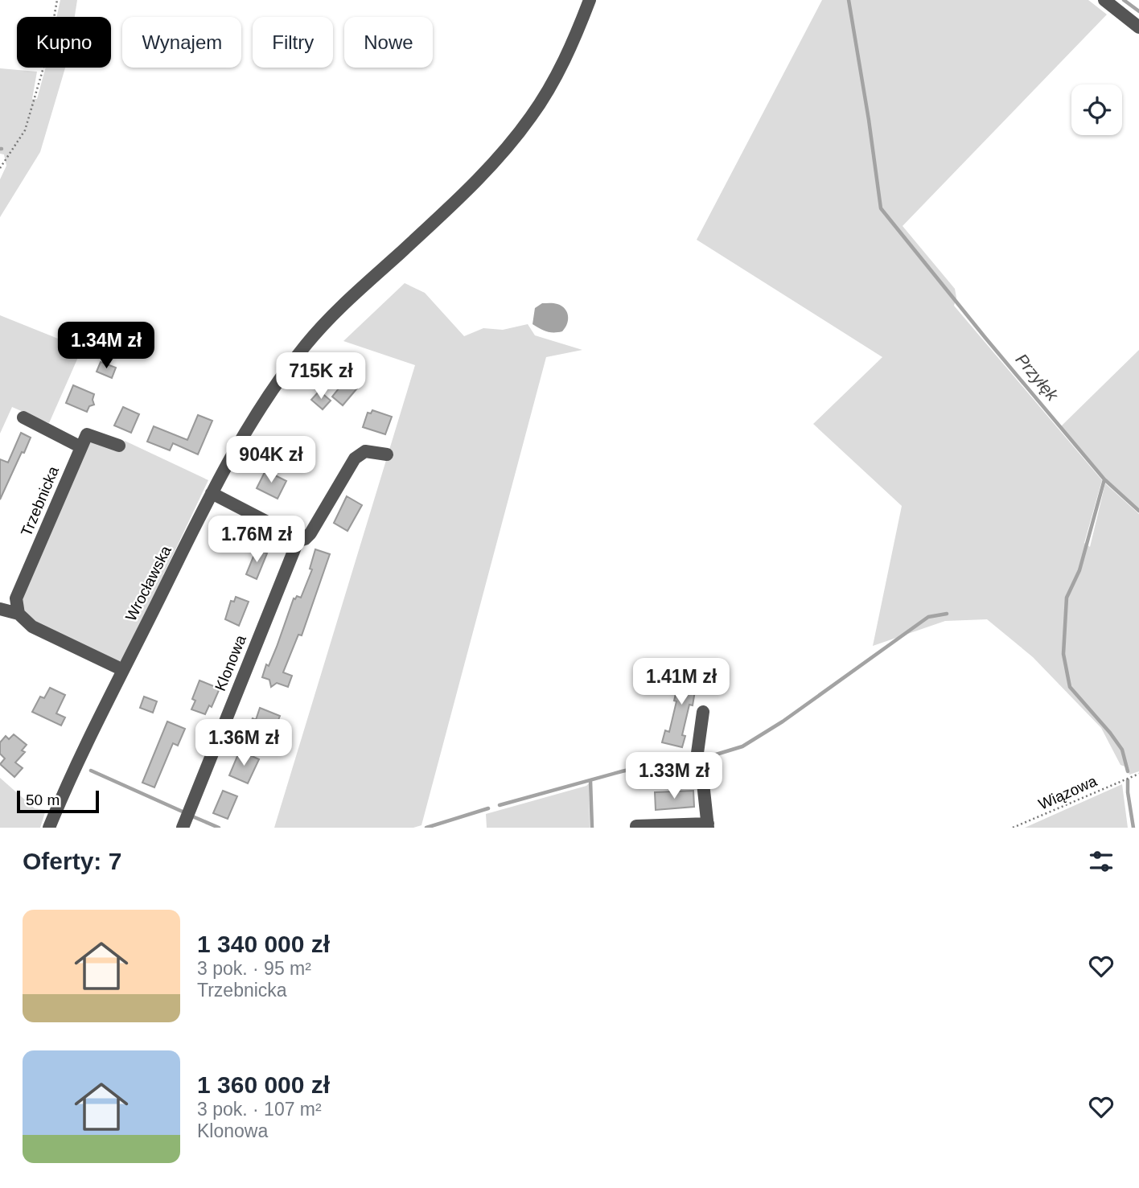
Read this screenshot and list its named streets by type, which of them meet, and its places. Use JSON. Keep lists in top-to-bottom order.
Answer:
{
  "streets": {
    "street": ["Trzebnicka", "Wrocławska", "Klonowa"],
    "path": ["Wiązowa"]
  },
  "water": ["Przyłęk"],
  "scale_bar": "50 m",
  "page": {
    "chip": [
      "Kupno",
      "Wynajem",
      "Filtry",
      "Nowe"
    ],
    "price": [
      "1.34M zł",
      "715K zł",
      "904K zł",
      "1.76M zł",
      "1.41M zł",
      "1.36M zł",
      "1.33M zł"
    ],
    "scale": "50 m",
    "heading": "Oferty: 7",
    "list": [
      {
        "name": "1 340 000 zł",
        "note": "3 pok. · 95 m² · Trzebnicka"
      },
      {
        "name": "1 360 000 zł",
        "note": "3 pok. · 107 m² · Klonowa"
      }
    ]
  }
}
